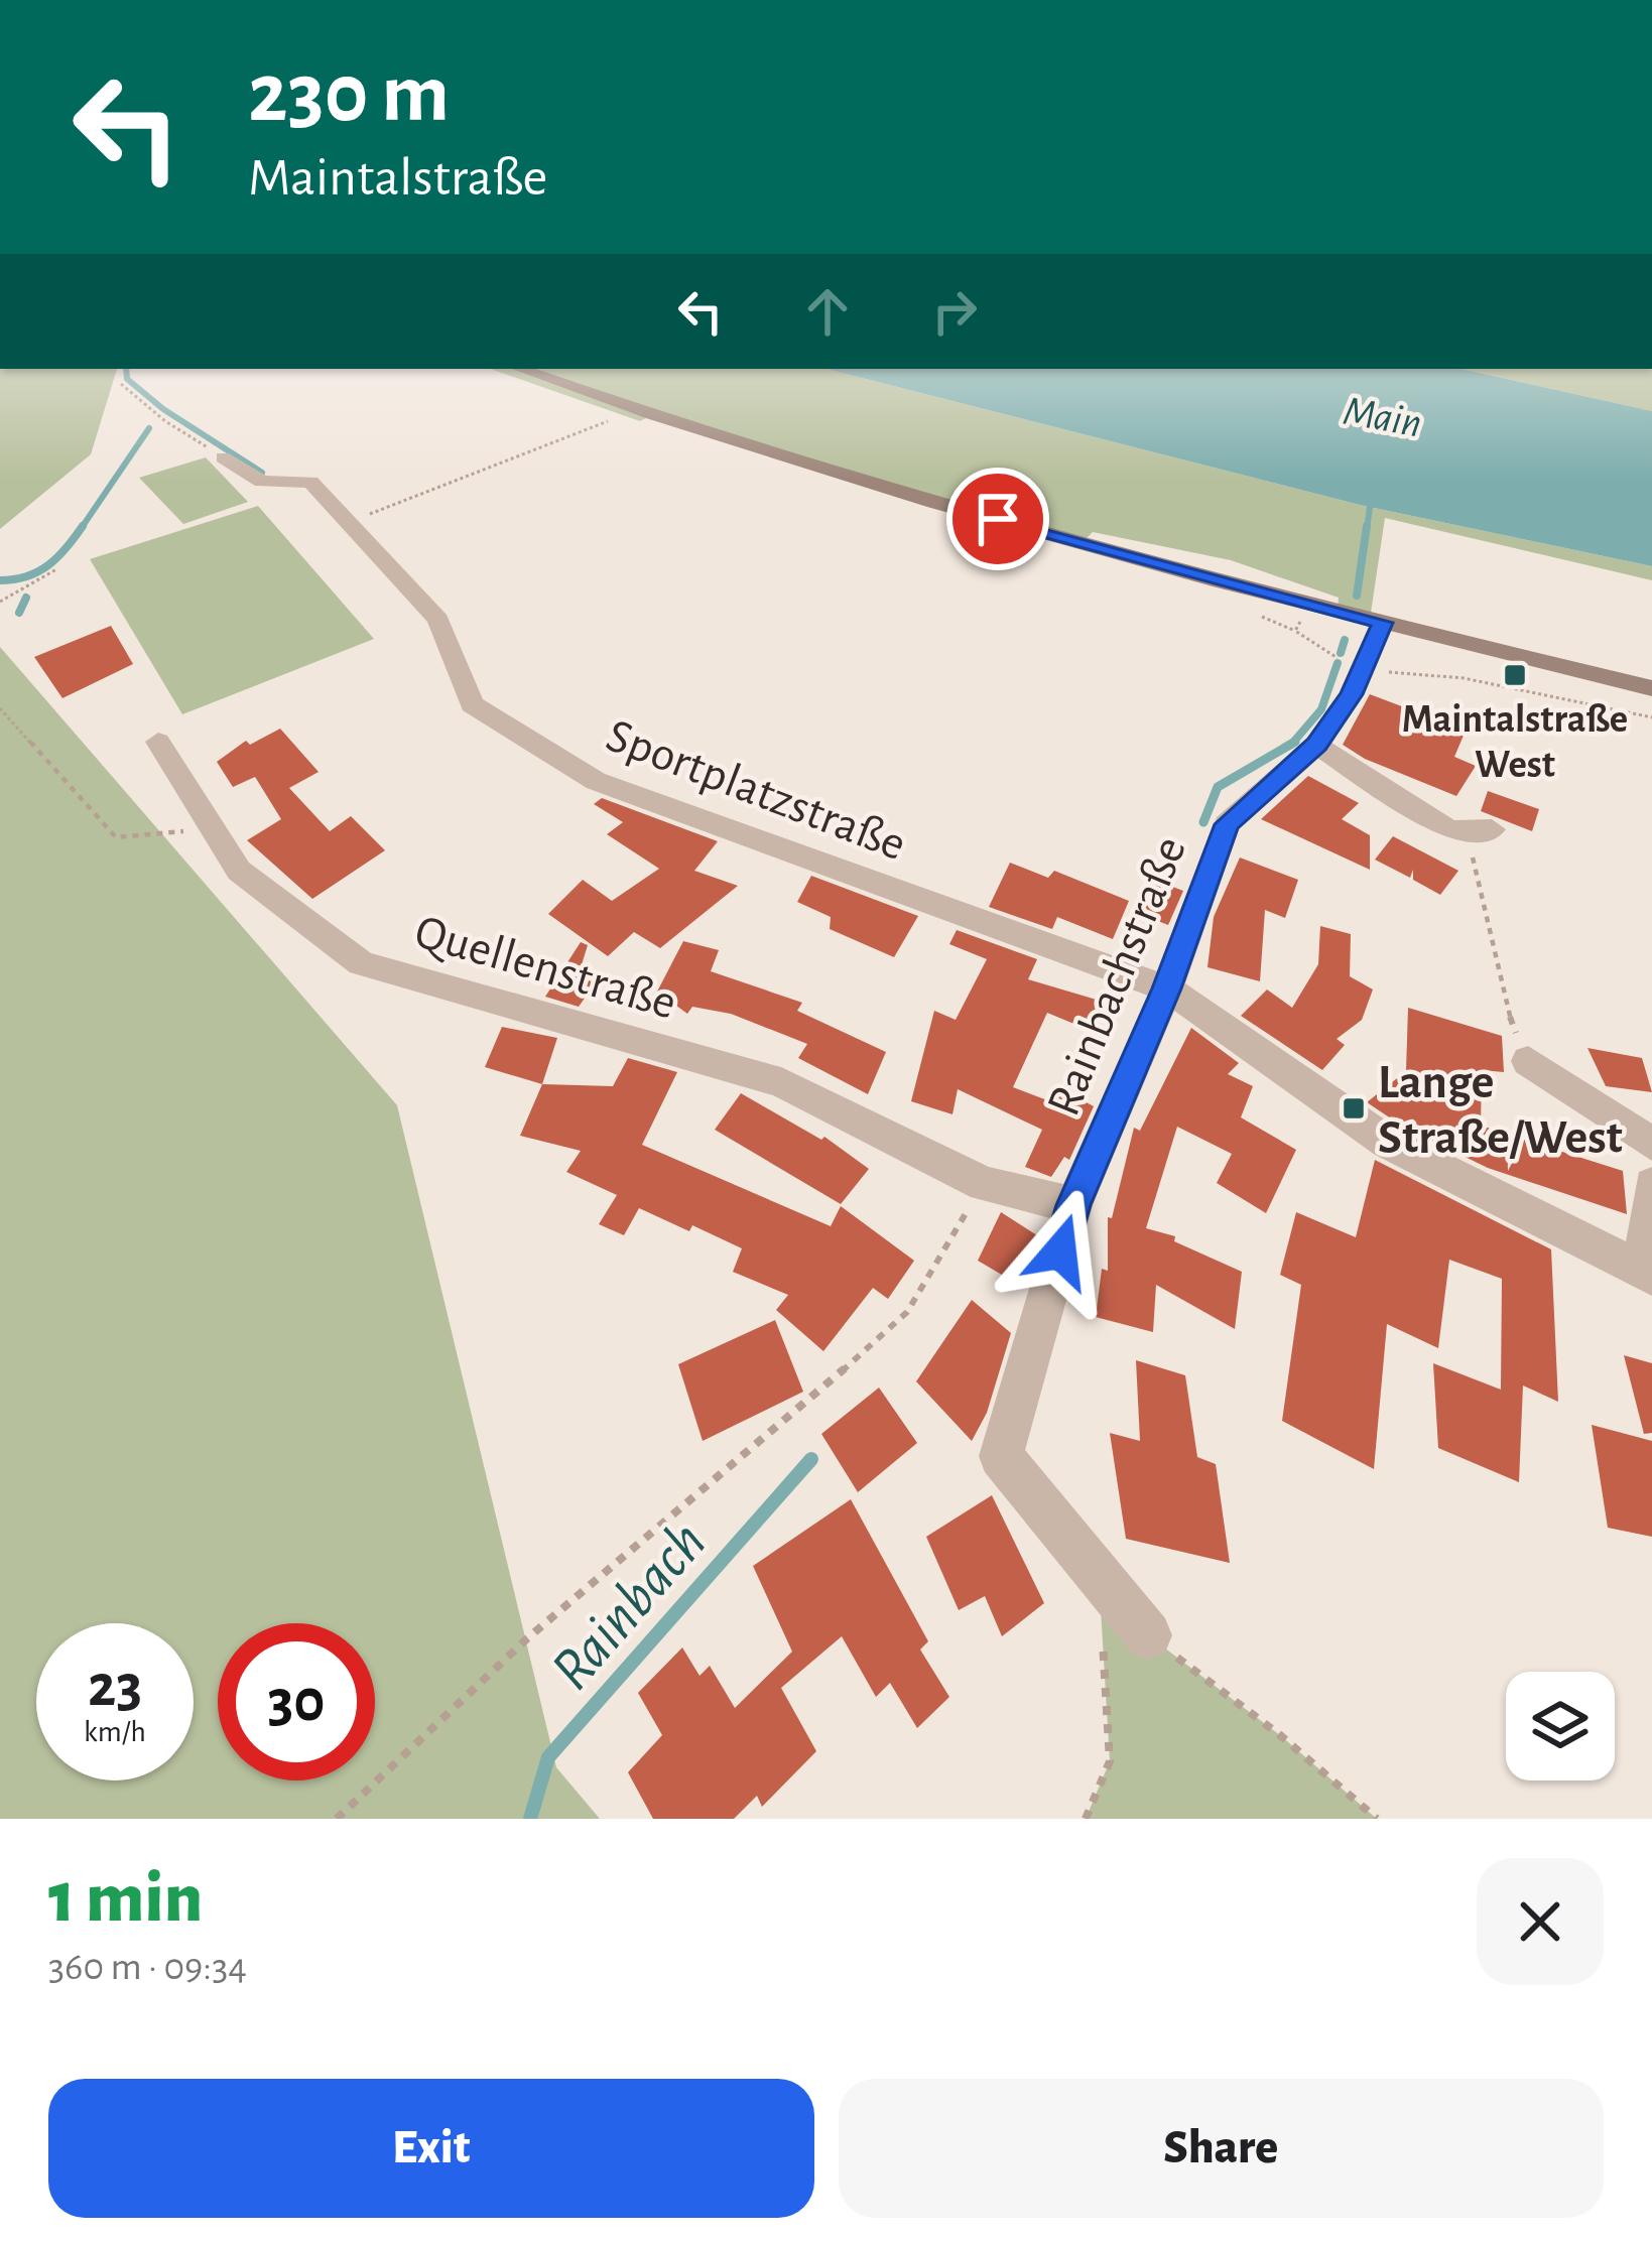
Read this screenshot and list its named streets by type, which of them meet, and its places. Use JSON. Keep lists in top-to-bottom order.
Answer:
{
  "streets": {
    "street": ["Sportplatzstraße", "Quellenstraße", "Rainbachstraße"]
  },
  "crossings": [
    ["Sportplatzstraße", "Rainbachstraße"],
    ["Quellenstraße", "Rainbachstraße"]
  ],
  "water": ["Main", "Rainbach"],
  "places": {
    "transit": ["Maintalstraße West", "Lange Straße/West"]
  },
  "page": {
    "turn": ["230 m", "Maintalstraße"],
    "speed": "23 km/h",
    "limit": "30",
    "heading": ["1 min", "360 m · 09:34"],
    "buttons": ["Exit", "Share"]
  }
}
